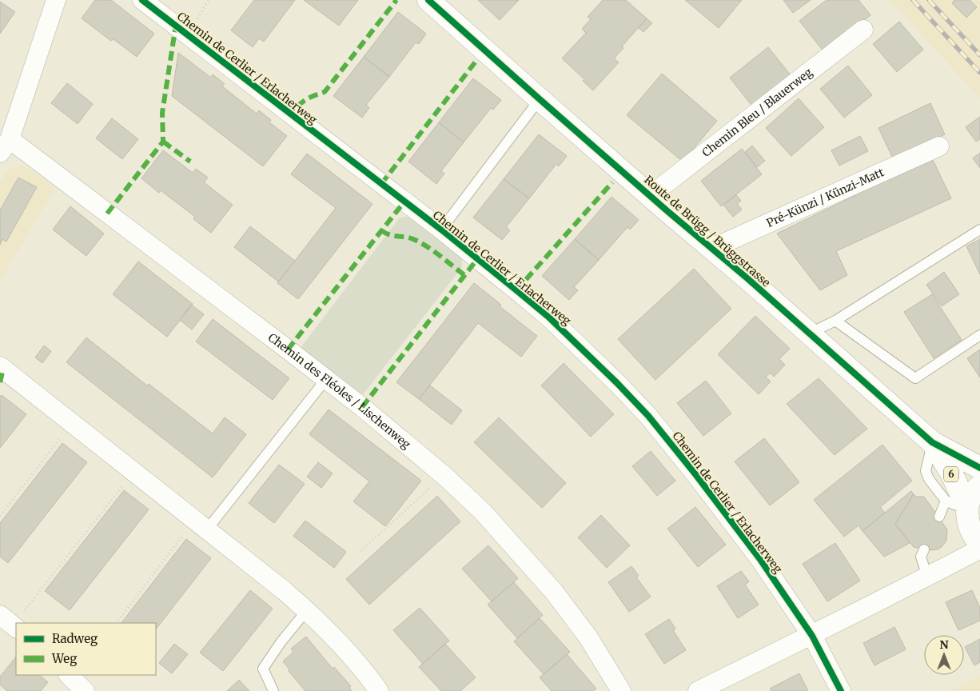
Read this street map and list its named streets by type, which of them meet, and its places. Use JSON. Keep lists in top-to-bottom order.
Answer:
{
  "streets": {
    "main road": ["Route de Brügg / Brüggstrasse", "6"],
    "street": [
      "Chemin de Cerlier / Erlacherweg",
      "Chemin Bleu / Blauerweg",
      "Pré-Künzi / Künzi-Matt",
      "Chemin des Fléoles / Lischenweg"
    ]
  },
  "crossings": [
    ["Chemin Bleu / Blauerweg", "Route de Brügg / Brüggstrasse"],
    ["Pré-Künzi / Künzi-Matt", "Route de Brügg / Brüggstrasse"]
  ],
  "legend": ["Radweg", "Weg"],
  "north": "top"
}
